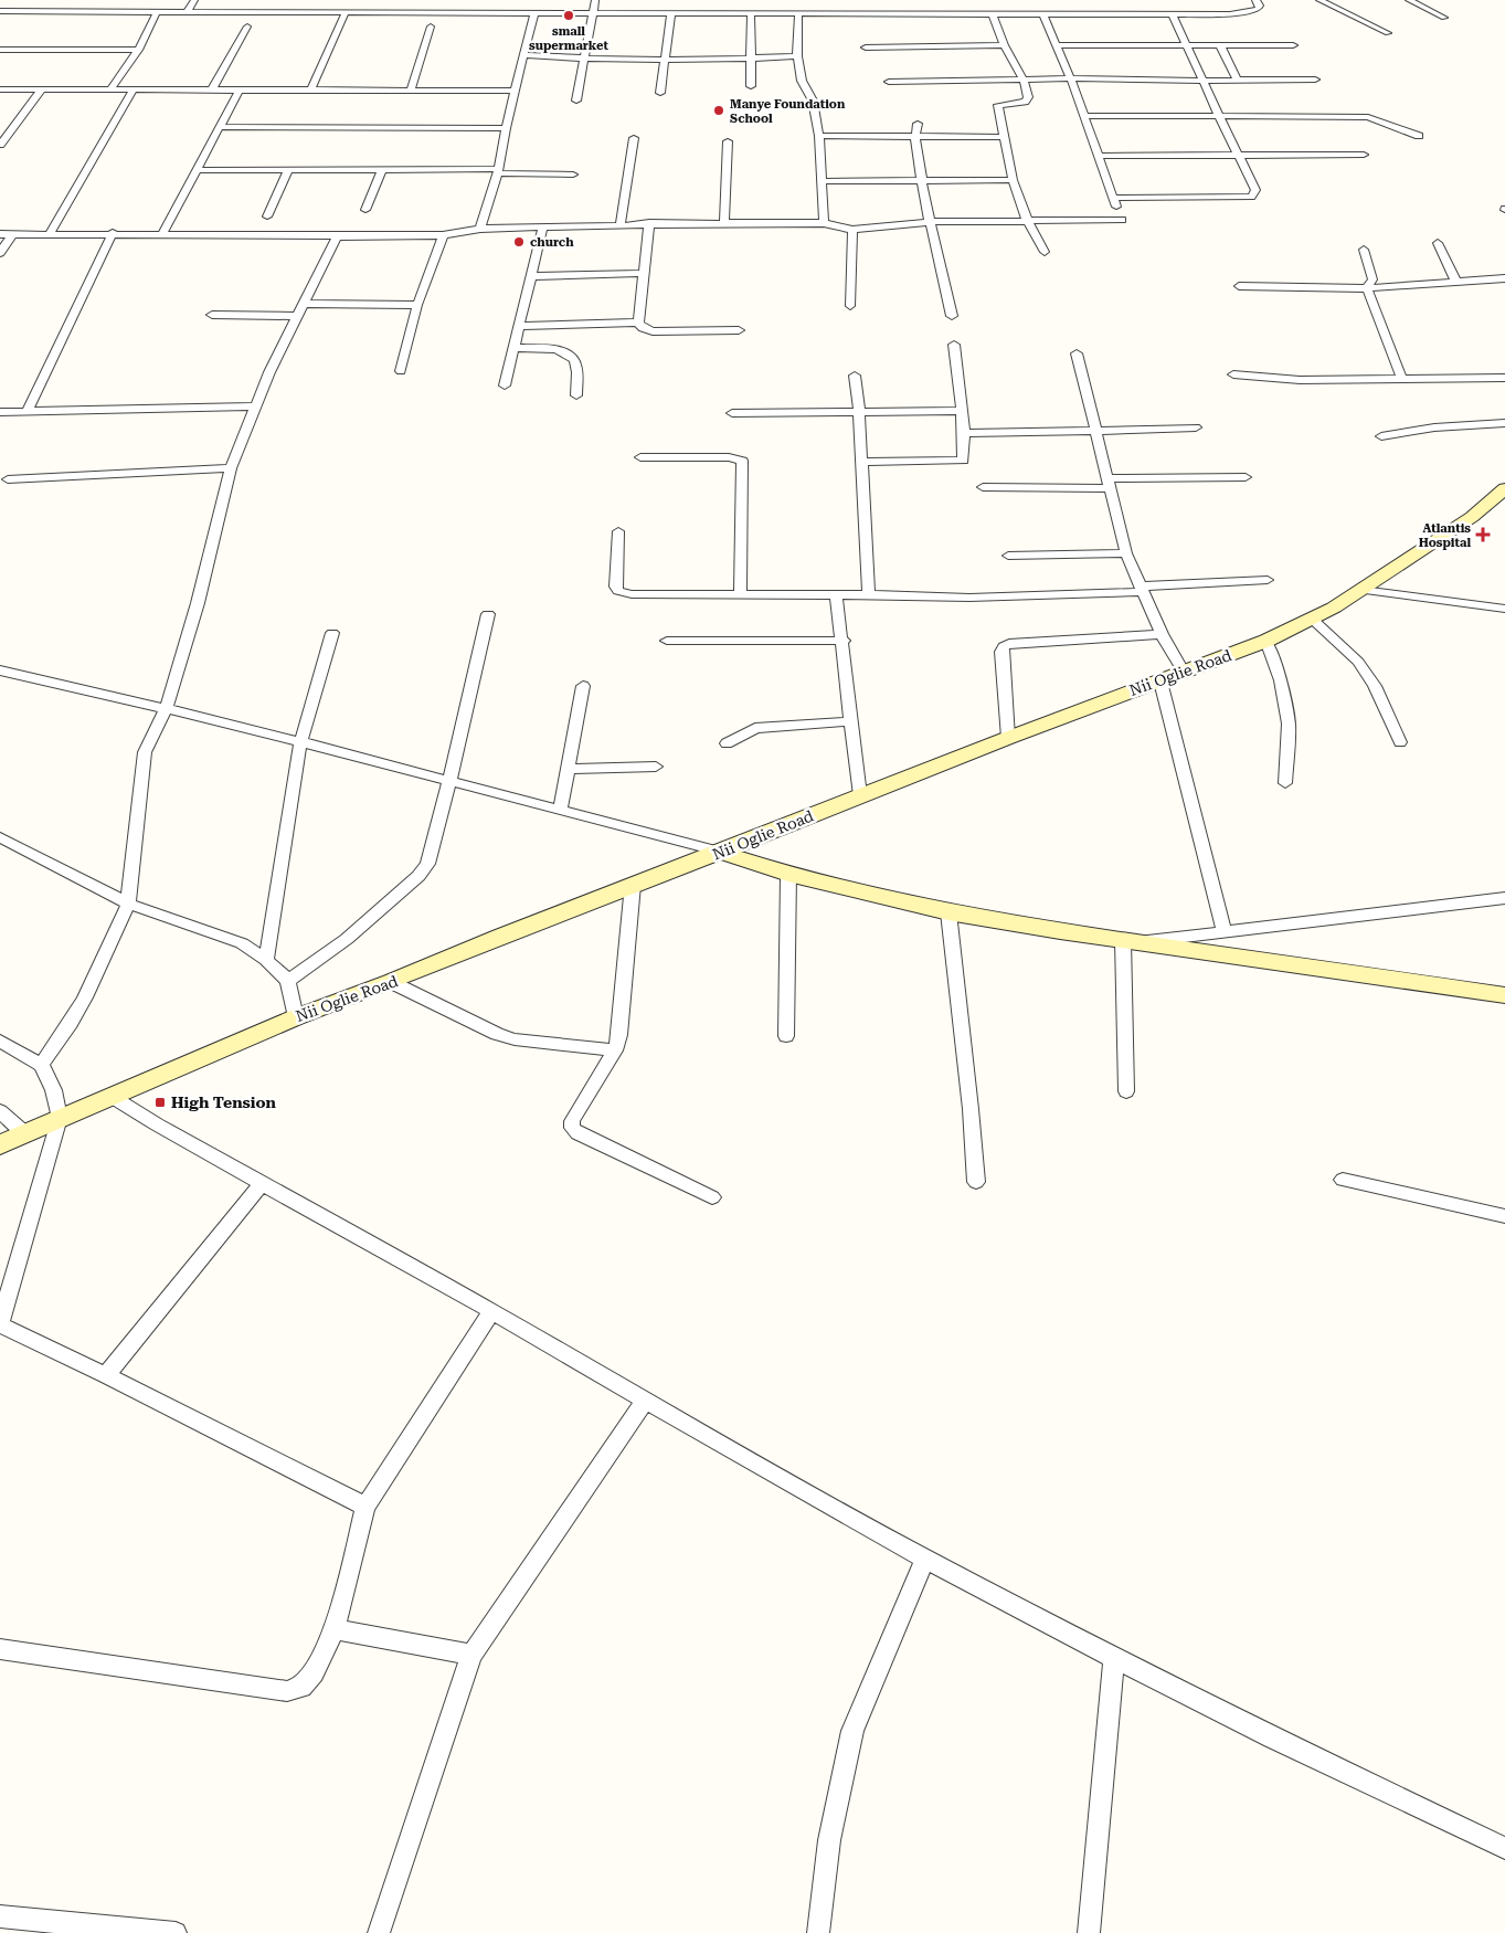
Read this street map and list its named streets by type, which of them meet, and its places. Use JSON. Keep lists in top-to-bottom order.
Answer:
{
  "streets": {
    "street": ["Nii Oglie Road"]
  },
  "places": {
    "other": ["small supermarket", "Manye Foundation School", "church"],
    "health": ["Atlantis Hospital"],
    "transit": ["High Tension"]
  }
}
